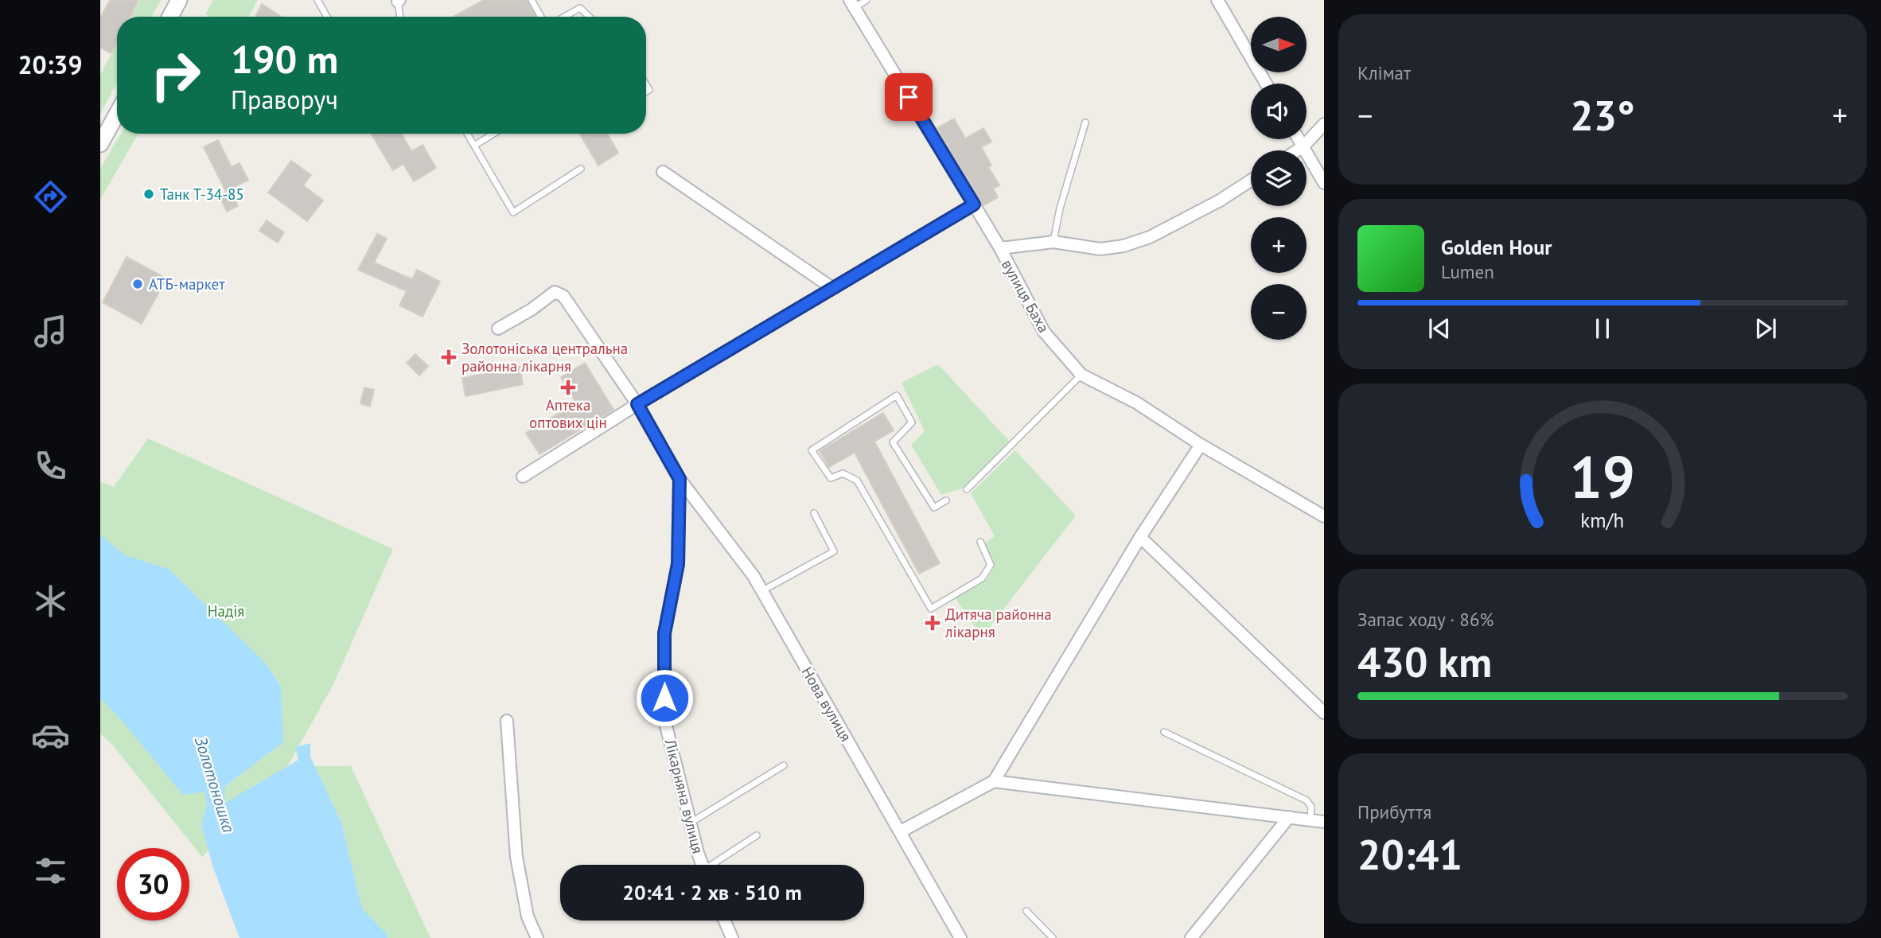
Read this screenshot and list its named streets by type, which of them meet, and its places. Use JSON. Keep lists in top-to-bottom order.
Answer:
{
  "streets": {
    "street": ["вулиця Баха", "Нова вулиця", "Лікарняна вулиця"]
  },
  "crossings": [
    ["Нова вулиця", "Лікарняна вулиця"]
  ],
  "water": ["Золотоношка"],
  "parks": ["Надія"],
  "places": {
    "other": ["Танк Т-34-85", "АТБ-маркет"],
    "health": ["Золотоніська центральна районна лікарня", "Аптека оптових цін", "Дитяча районна лікарня"]
  },
  "north": "right",
  "page": {
    "tabs": "20:39",
    "tile": [
      "Клімат",
      ["Запас ходу · 86%", "430 km"],
      ["Прибуття", "20:41"]
    ],
    "map_buttons": ["+", "−"],
    "turn": ["190 m", "Праворуч"],
    "heat": ["−", "23°", "+"],
    "song": ["Golden Hour", "Lumen"],
    "limit": "30",
    "trip": "20:41 · 2 хв · 510 m",
    "gauge": ["19", "km/h"]
  }
}
